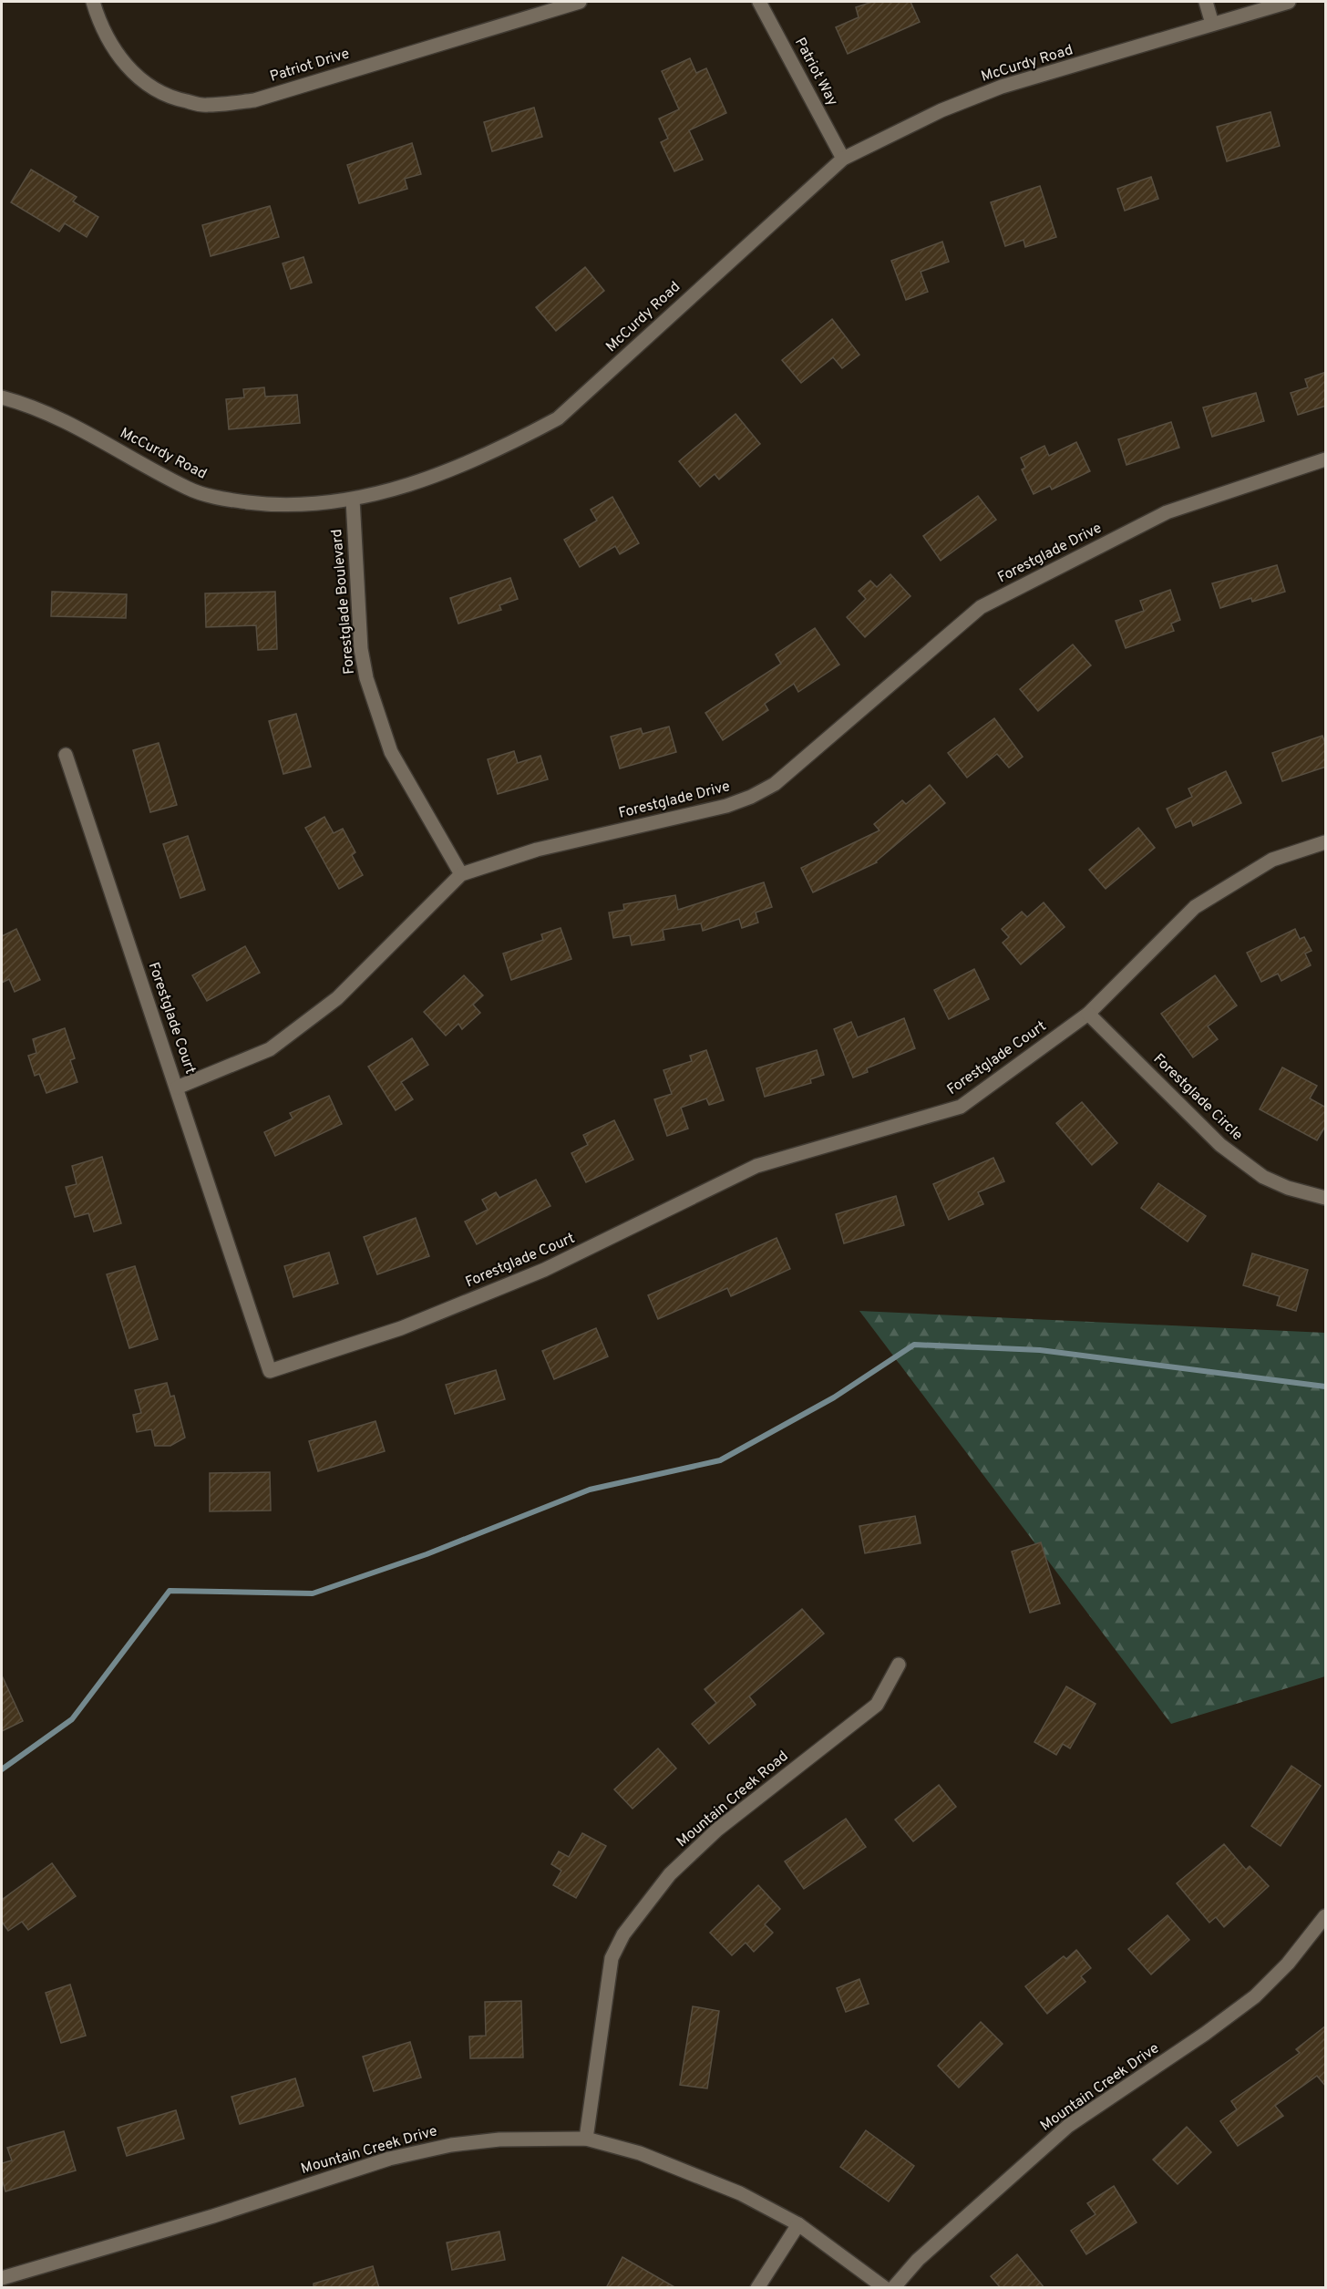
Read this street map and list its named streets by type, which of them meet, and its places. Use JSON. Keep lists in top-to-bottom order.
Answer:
{
  "streets": {
    "street": [
      "McCurdy Road",
      "Patriot Drive",
      "Patriot Way",
      "Forestglade Drive",
      "Forestglade Boulevard",
      "Forestglade Court",
      "Forestglade Circle",
      "Mountain Creek Road",
      "Mountain Creek Drive"
    ]
  },
  "crossings": [
    ["McCurdy Road", "Patriot Way"],
    ["McCurdy Road", "Forestglade Boulevard"],
    ["Forestglade Drive", "Forestglade Boulevard"],
    ["Forestglade Drive", "Forestglade Court"],
    ["Forestglade Court", "Forestglade Circle"],
    ["Mountain Creek Road", "Mountain Creek Drive"]
  ]
}
